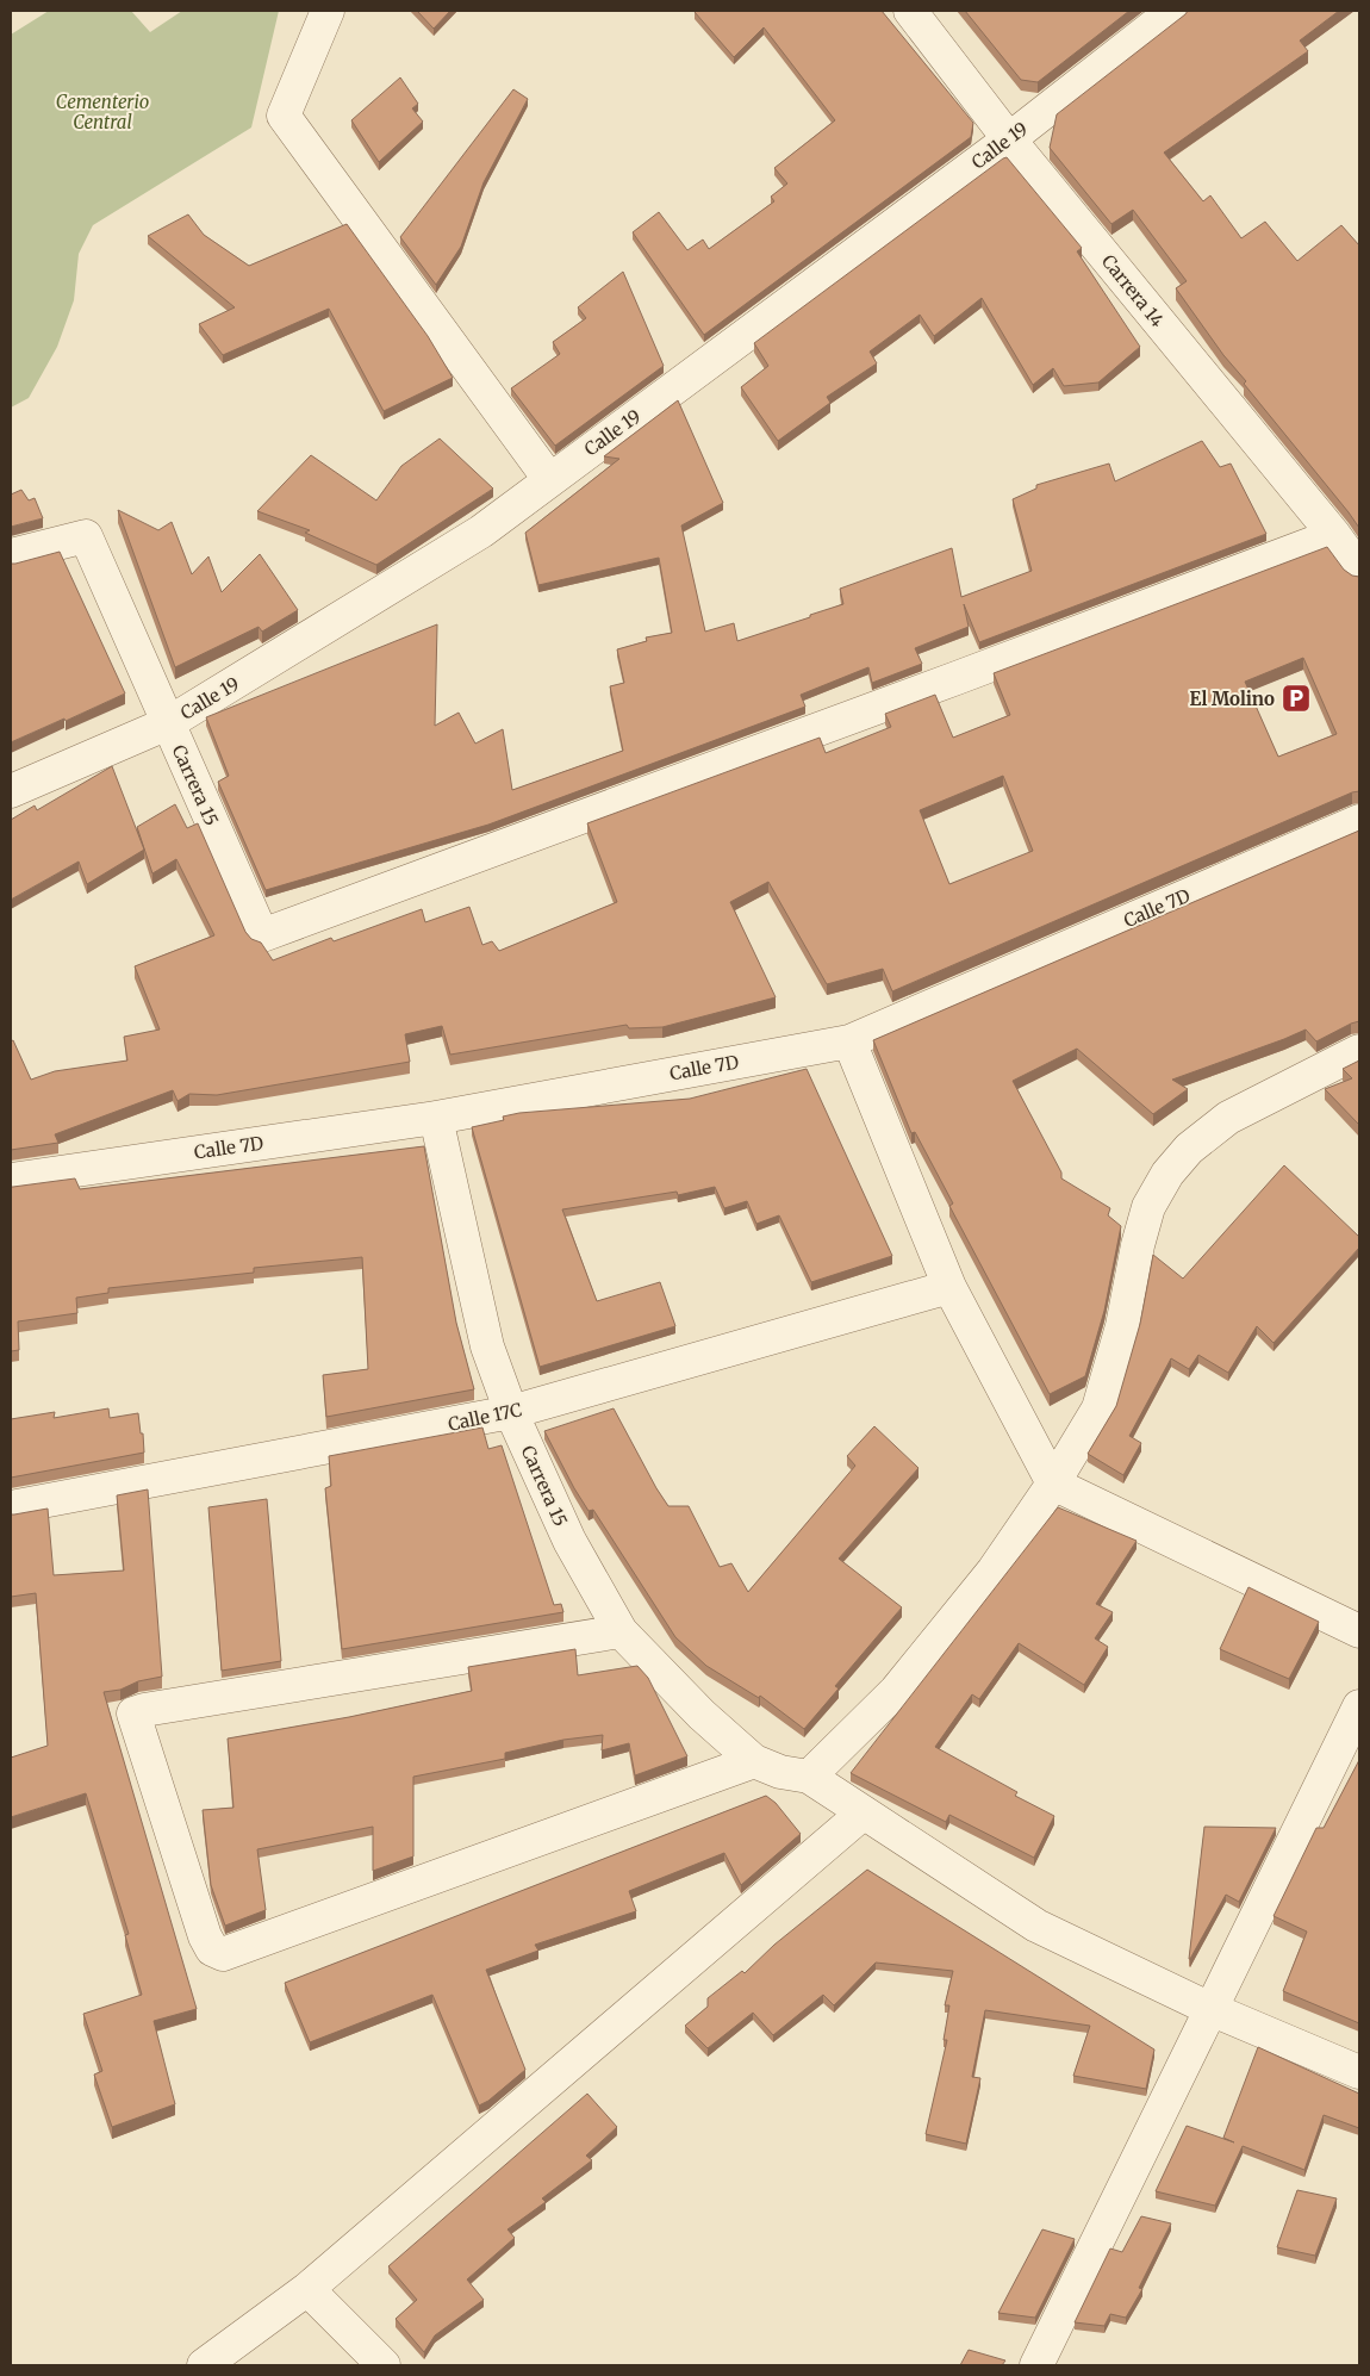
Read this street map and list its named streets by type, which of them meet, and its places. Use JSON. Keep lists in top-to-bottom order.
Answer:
{
  "streets": {
    "street": [
      "Calle 19",
      "Carrera 14",
      "Carrera 15",
      "Calle 7D",
      "Calle 17C"
    ]
  },
  "crossings": [
    ["Calle 19", "Carrera 14"],
    ["Calle 19", "Carrera 15"],
    ["Carrera 14", "Carrera 15"],
    ["Carrera 15", "Calle 7D"],
    ["Carrera 15", "Calle 17C"]
  ],
  "parks": ["Cementerio Central"],
  "places": {
    "parking": ["El Molino"]
  }
}
